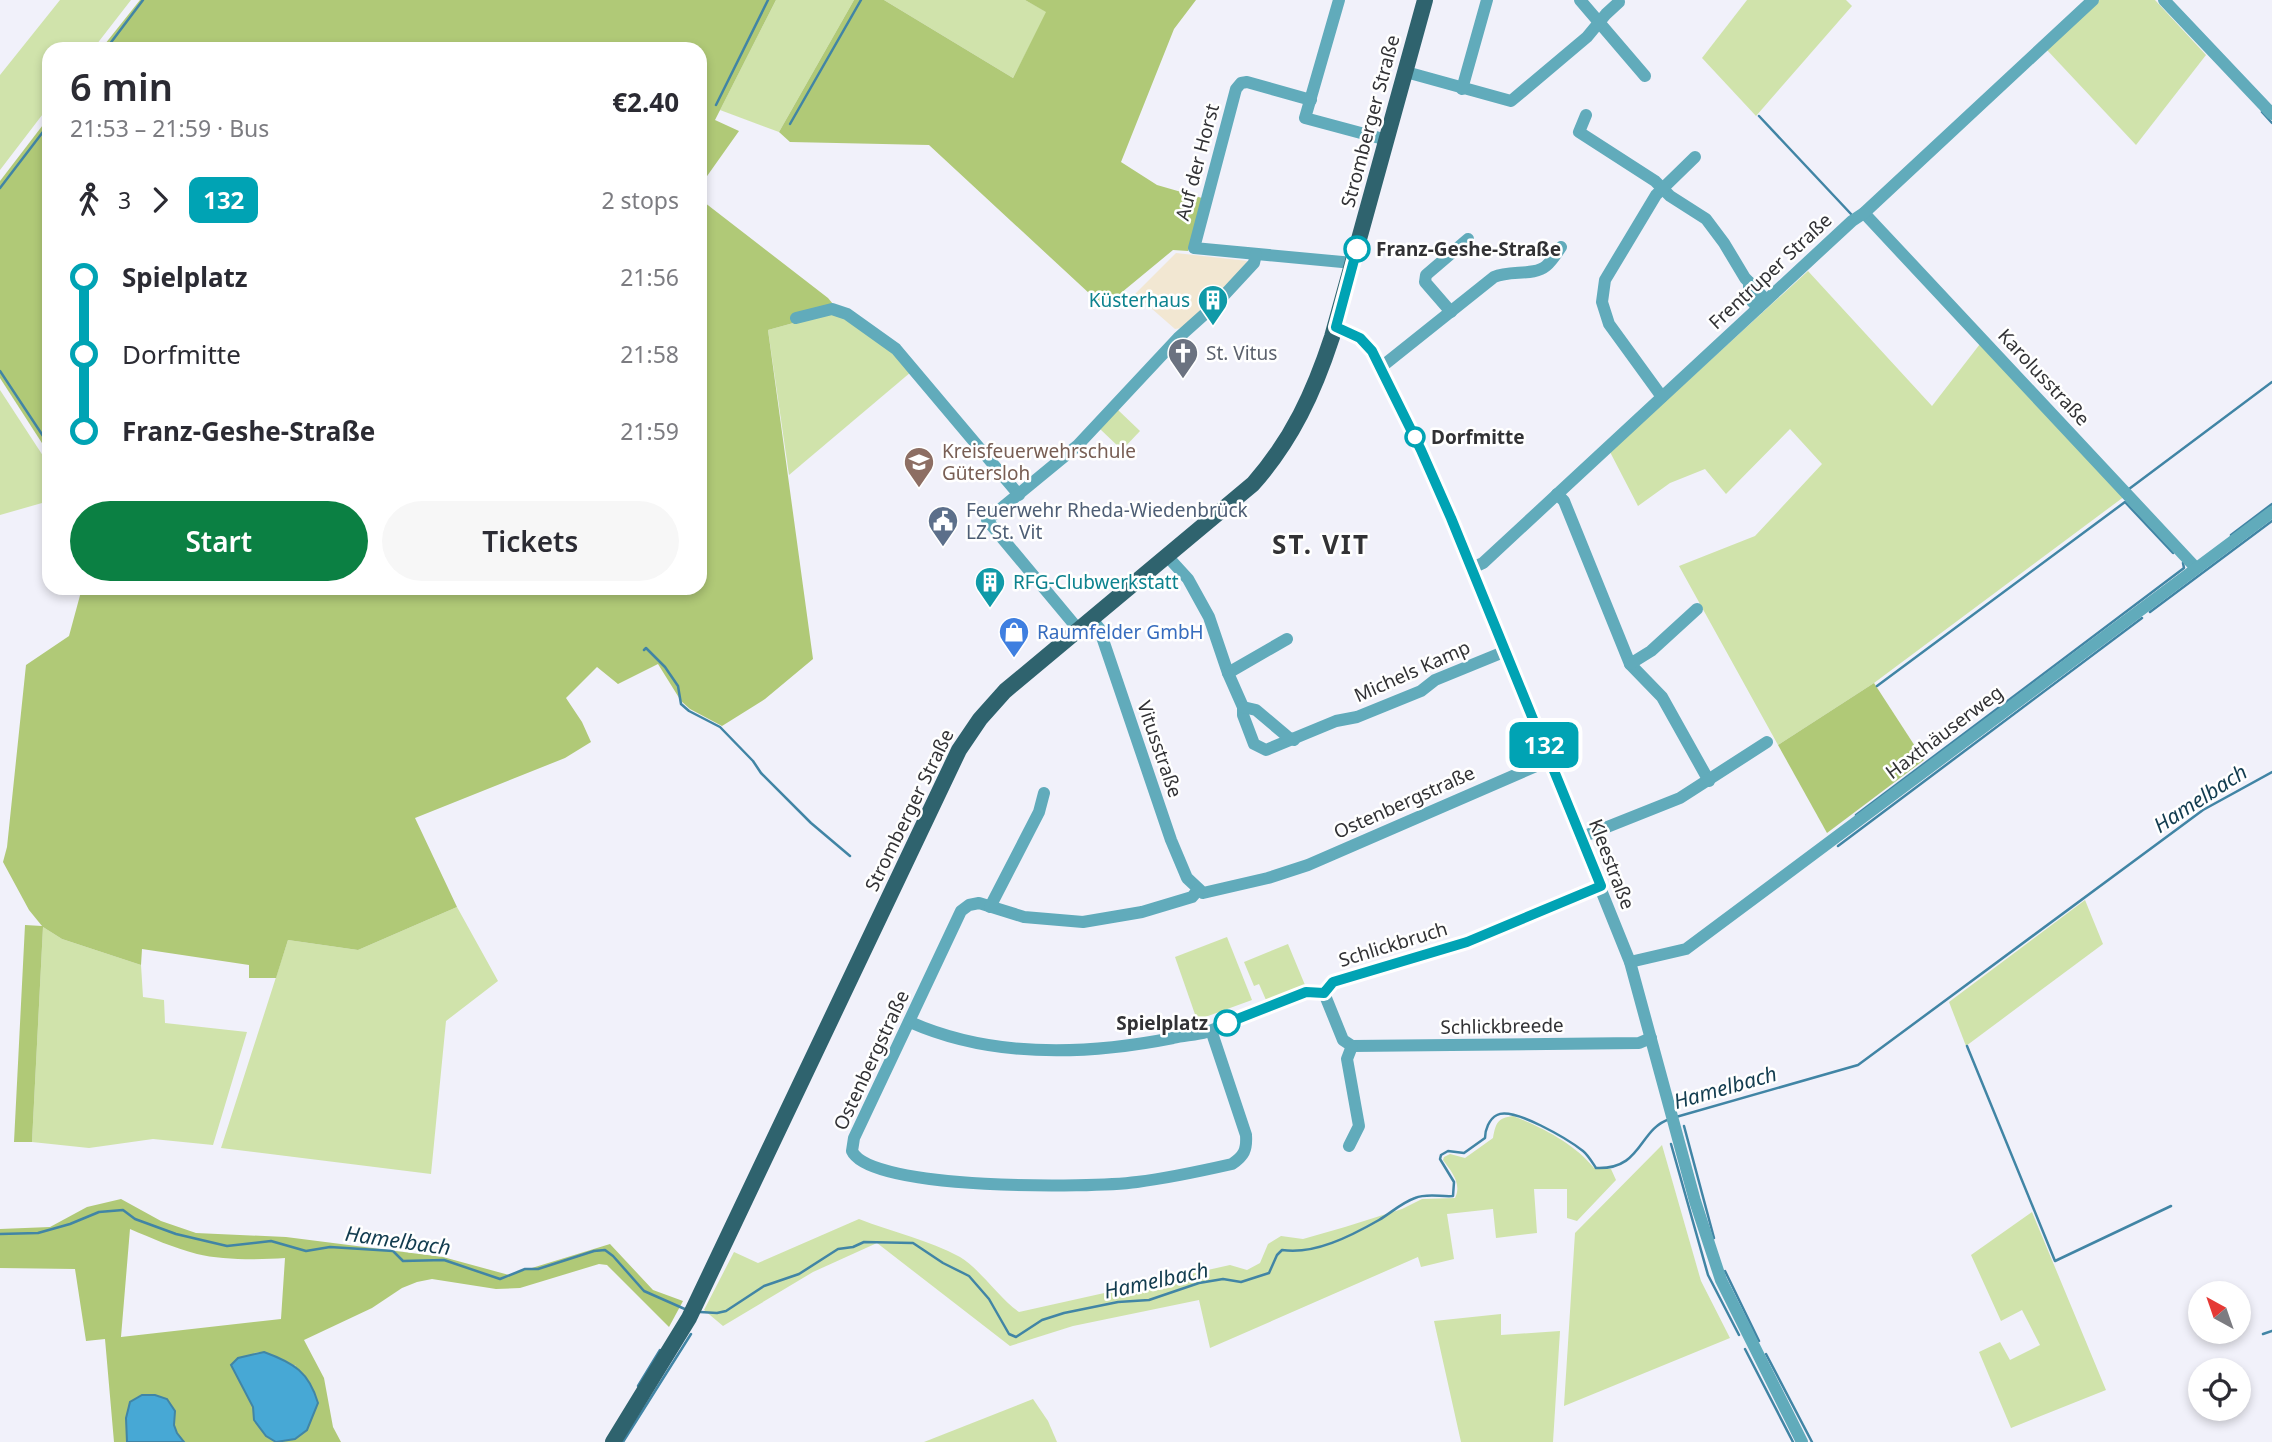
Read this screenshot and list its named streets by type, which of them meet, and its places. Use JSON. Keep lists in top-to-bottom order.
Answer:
{
  "streets": {
    "main road": ["Stromberger Straße"],
    "street": [
      "Auf der Horst",
      "Frentruper Straße",
      "Karolusstraße",
      "Michels Kamp",
      "Haxthäuserweg",
      "Vitusstraße",
      "Ostenbergstraße",
      "Kleestraße",
      "Schlickbruch",
      "Schlickbreede"
    ]
  },
  "crossings": [
    ["Stromberger Straße", "Auf der Horst"],
    ["Stromberger Straße", "Michels Kamp"],
    ["Stromberger Straße", "Vitusstraße"],
    ["Stromberger Straße", "Kleestraße"],
    ["Frentruper Straße", "Karolusstraße"],
    ["Frentruper Straße", "Kleestraße"],
    ["Karolusstraße", "Haxthäuserweg"],
    ["Michels Kamp", "Kleestraße"],
    ["Haxthäuserweg", "Kleestraße"],
    ["Vitusstraße", "Ostenbergstraße"],
    ["Ostenbergstraße", "Kleestraße"],
    ["Ostenbergstraße", "Schlickbruch"],
    ["Kleestraße", "Schlickbruch"],
    ["Kleestraße", "Schlickbreede"]
  ],
  "districts": ["ST. VIT"],
  "water": ["Hamelbach"],
  "places": {
    "other": ["Franz-Geshe-Straße", "Dorfmitte", "Spielplatz"],
    "building": ["Küsterhaus", "RFG-Clubwerkstatt"],
    "church": ["St. Vitus"],
    "school or university": ["Kreisfeuerwehrschule Gütersloh"],
    "public building": ["Feuerwehr Rheda-Wiedenbrück LZ St. Vit"],
    "shop": ["Raumfelder GmbH"]
  },
  "lines": ["bus line 132"],
  "north": "top left",
  "page": {
    "on_map": "132",
    "heading": ["6 min", "21:53 – 21:59 · Bus", "€2.40"],
    "legs": ["3", "132", "2 stops"],
    "list": [
      {
        "name": "Spielplatz",
        "value": "21:56"
      },
      {
        "name": "Dorfmitte",
        "value": "21:58"
      },
      {
        "name": "Franz-Geshe-Straße",
        "value": "21:59"
      }
    ],
    "buttons": ["Start", "Tickets"]
  }
}
